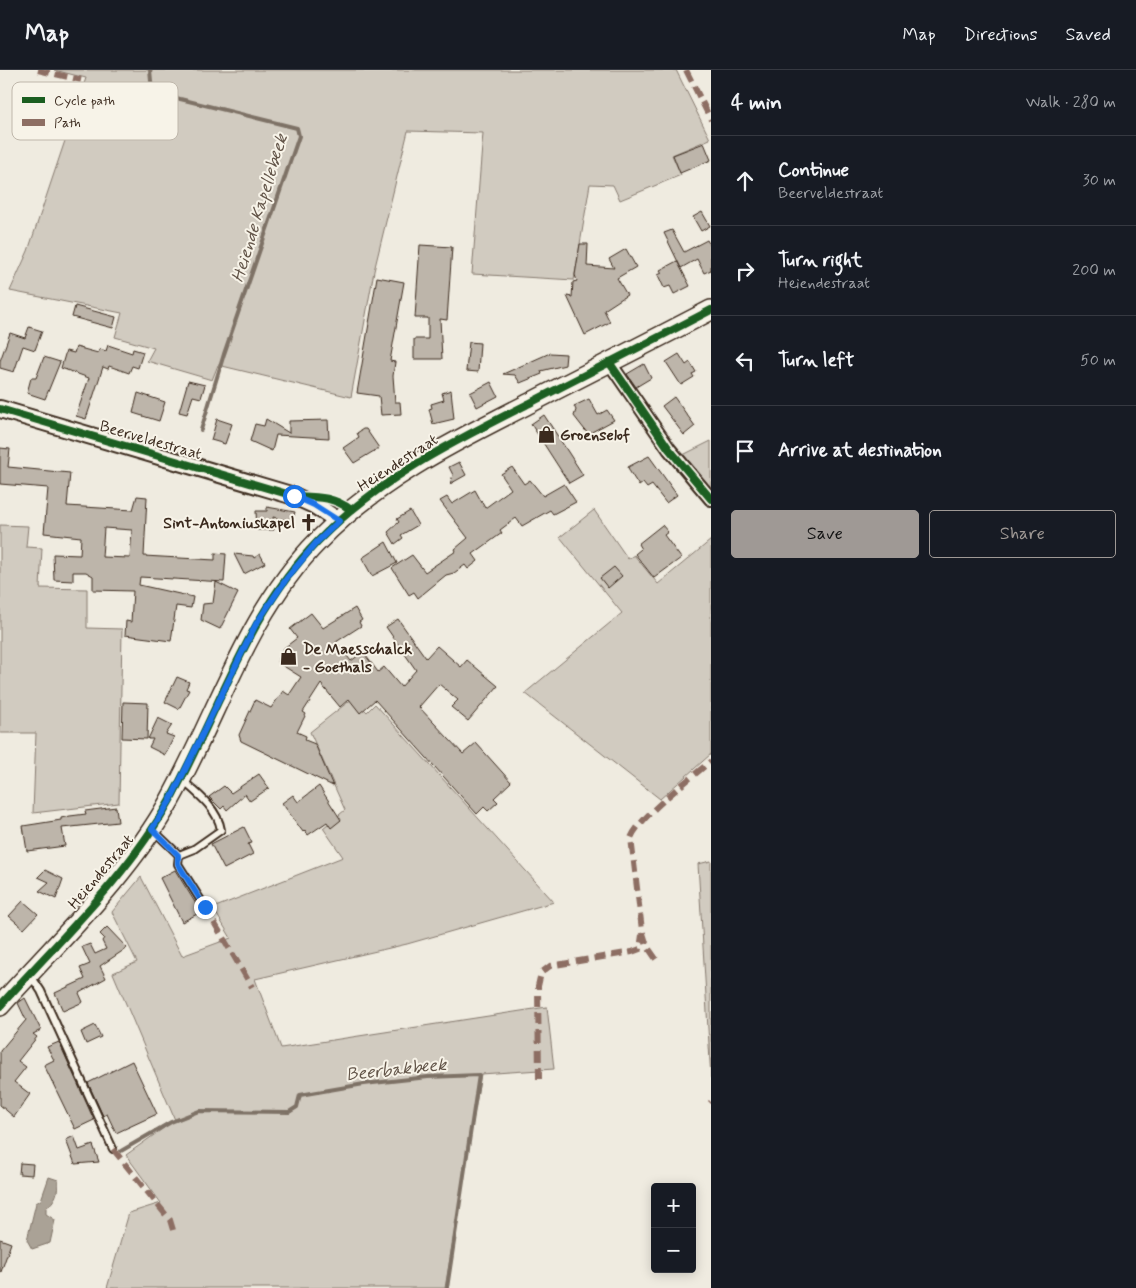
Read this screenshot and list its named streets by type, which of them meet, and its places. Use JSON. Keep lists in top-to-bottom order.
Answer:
{
  "streets": {
    "main road": ["Heiendestraat"],
    "street": ["Beerveldestraat"]
  },
  "crossings": [
    ["Beerveldestraat", "Heiendestraat"]
  ],
  "water": ["Heiende Kapellebeek", "Beerbakbeek"],
  "places": {
    "shop": ["Groenselof", "De Maesschalck - Goethals"],
    "church": ["Sint-Antoniuskapel"]
  },
  "legend": ["Cycle path", "Path"],
  "page": {
    "header": "Map",
    "nav": ["Map", "Directions", "Saved"],
    "heading": ["4 min", "Walk · 280 m"],
    "list": [
      ["Continue", "Beerveldestraat", "30 m"],
      ["Turn right", "Heiendestraat", "200 m"],
      ["Turn left", "50 m"],
      "Arrive at destination"
    ],
    "buttons": ["Save", "Share"],
    "map_buttons": ["+", "−"]
  }
}
